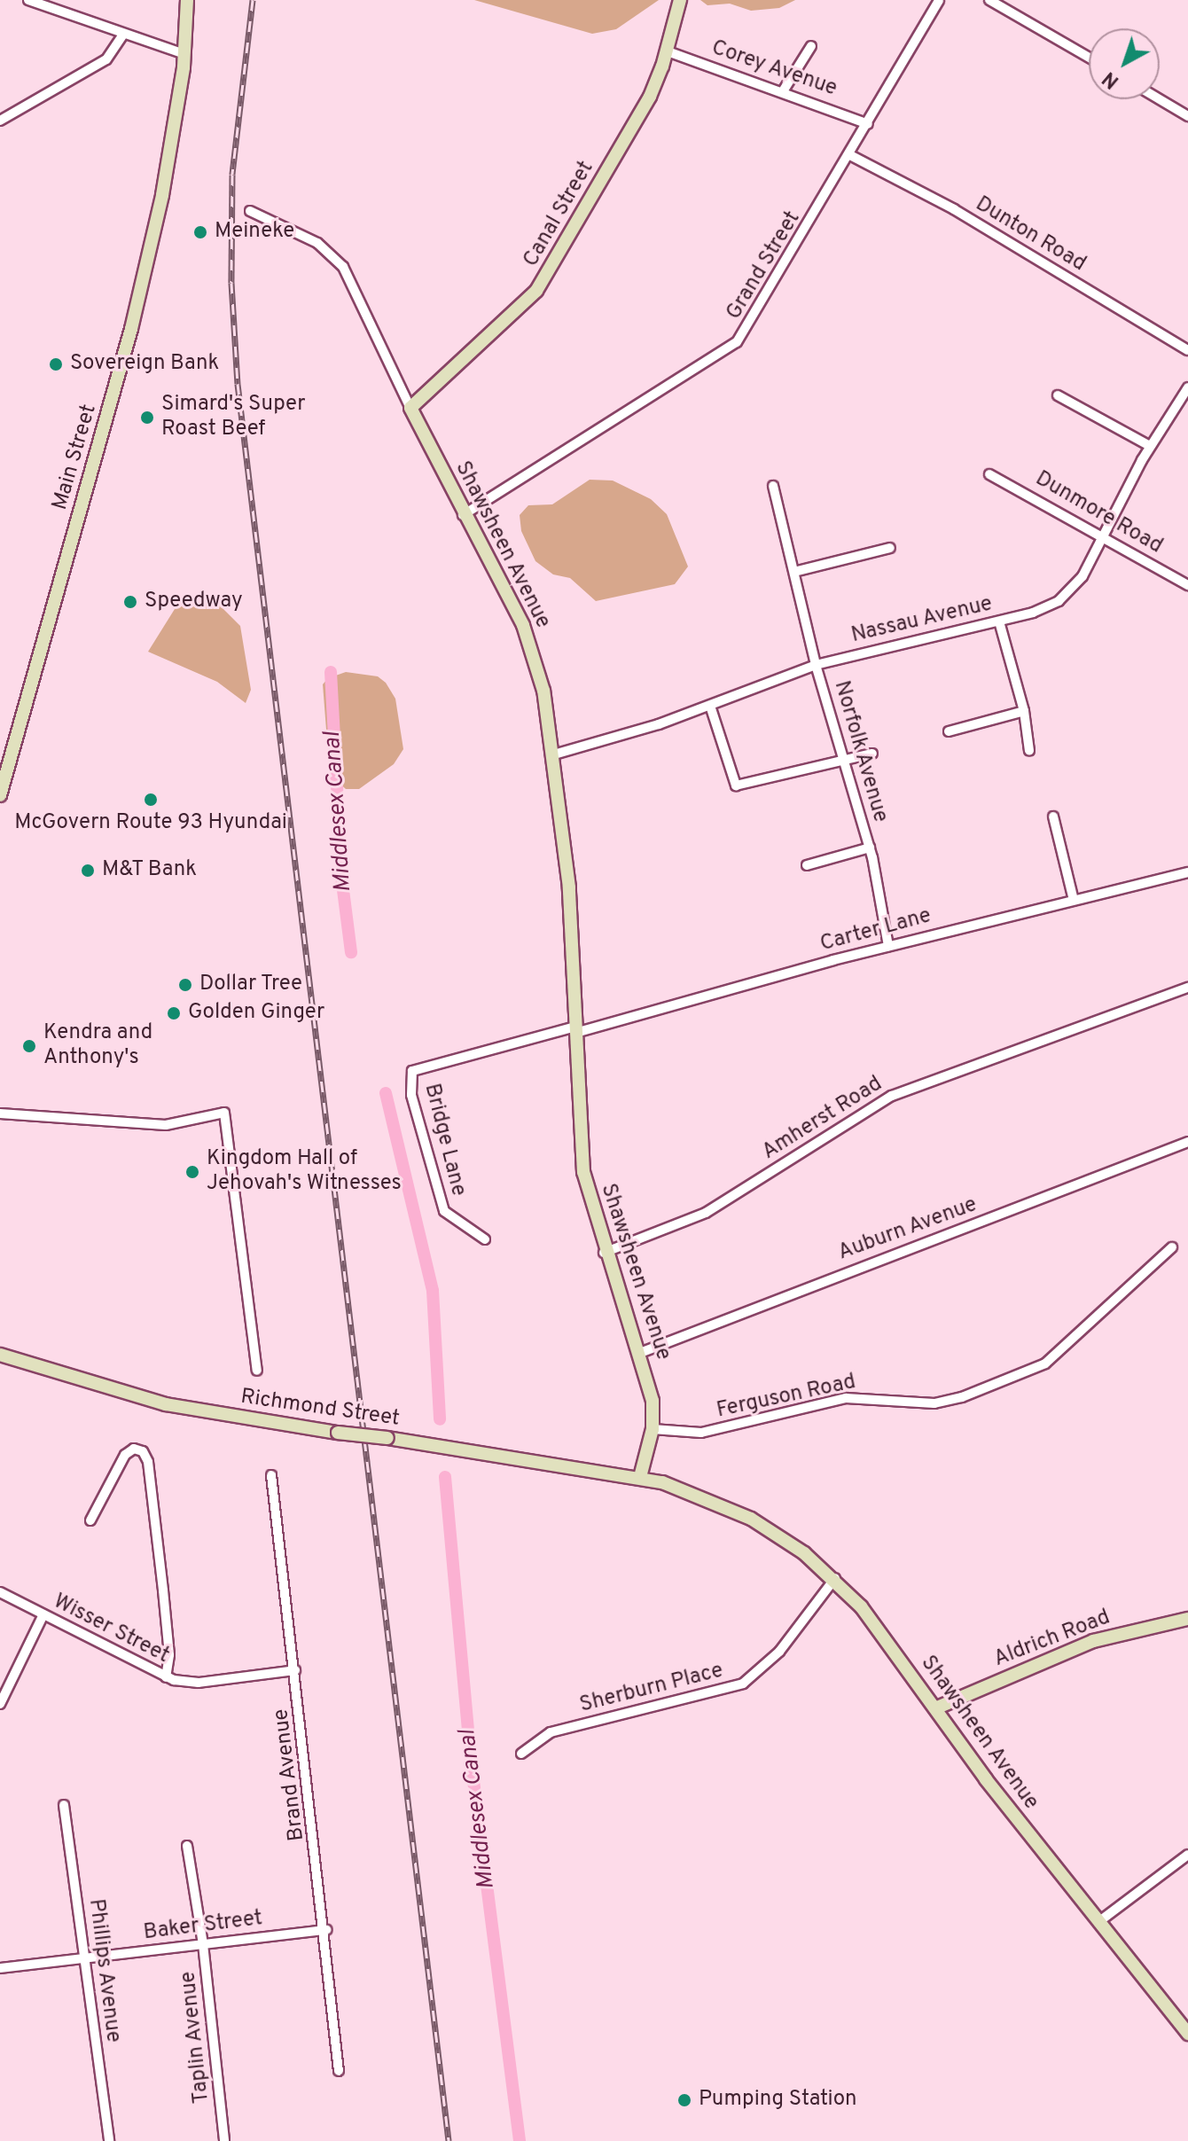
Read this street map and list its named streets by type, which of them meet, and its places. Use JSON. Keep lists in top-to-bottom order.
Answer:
{
  "streets": {
    "main road": [
      "Canal Street",
      "Main Street",
      "Shawsheen Avenue",
      "Richmond Street",
      "Aldrich Road"
    ],
    "street": [
      "Corey Avenue",
      "Dunton Road",
      "Grand Street",
      "Dunmore Road",
      "Nassau Avenue",
      "Norfolk Avenue",
      "Carter Lane",
      "Amherst Road",
      "Bridge Lane",
      "Auburn Avenue",
      "Ferguson Road",
      "Wisser Street",
      "Sherburn Place",
      "Brand Avenue",
      "Baker Street",
      "Phillips Avenue",
      "Taplin Avenue"
    ]
  },
  "crossings": [
    ["Corey Avenue", "Canal Street"],
    ["Corey Avenue", "Grand Street"],
    ["Canal Street", "Shawsheen Avenue"],
    ["Dunton Road", "Grand Street"],
    ["Grand Street", "Shawsheen Avenue"],
    ["Dunmore Road", "Nassau Avenue"],
    ["Shawsheen Avenue", "Nassau Avenue"],
    ["Shawsheen Avenue", "Carter Lane"],
    ["Shawsheen Avenue", "Amherst Road"],
    ["Shawsheen Avenue", "Bridge Lane"],
    ["Shawsheen Avenue", "Auburn Avenue"],
    ["Shawsheen Avenue", "Ferguson Road"],
    ["Shawsheen Avenue", "Richmond Street"],
    ["Shawsheen Avenue", "Aldrich Road"],
    ["Shawsheen Avenue", "Sherburn Place"],
    ["Nassau Avenue", "Norfolk Avenue"],
    ["Norfolk Avenue", "Carter Lane"],
    ["Carter Lane", "Bridge Lane"],
    ["Wisser Street", "Brand Avenue"],
    ["Brand Avenue", "Baker Street"],
    ["Baker Street", "Phillips Avenue"],
    ["Baker Street", "Taplin Avenue"]
  ],
  "water": ["Middlesex Canal"],
  "places": [
    "Meineke",
    "Sovereign Bank",
    "Simard's Super Roast Beef",
    "Speedway",
    "McGovern Route 93 Hyundai",
    "M&T Bank",
    "Dollar Tree",
    "Golden Ginger",
    "Kendra and Anthony's",
    "Kingdom Hall of Jehovah's Witnesses",
    "Pumping Station"
  ],
  "north": "bottom left"
}
